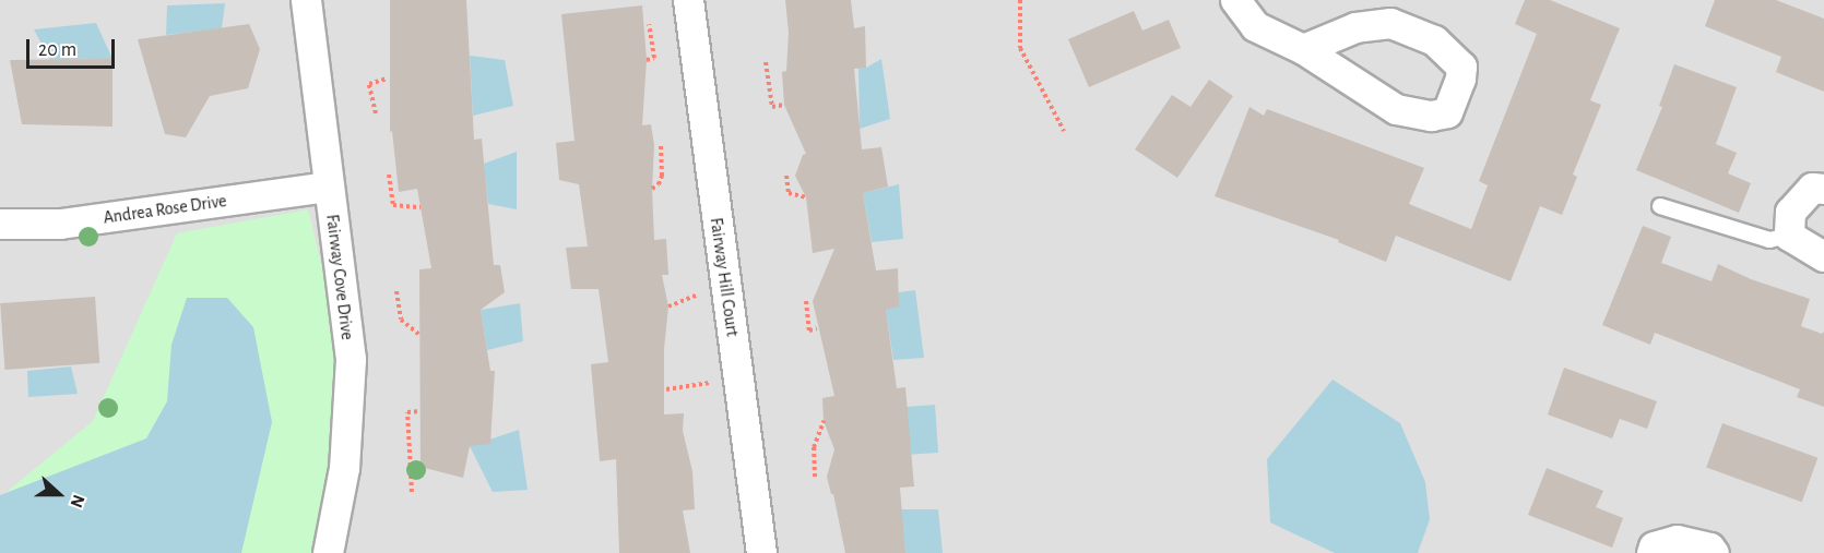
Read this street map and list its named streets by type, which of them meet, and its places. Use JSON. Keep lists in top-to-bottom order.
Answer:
{
  "streets": {
    "street": ["Andrea Rose Drive", "Fairway Cove Drive", "Fairway Hill Court"]
  },
  "crossings": [
    ["Andrea Rose Drive", "Fairway Cove Drive"]
  ],
  "scale_bar": "20 m",
  "north": "right"
}
